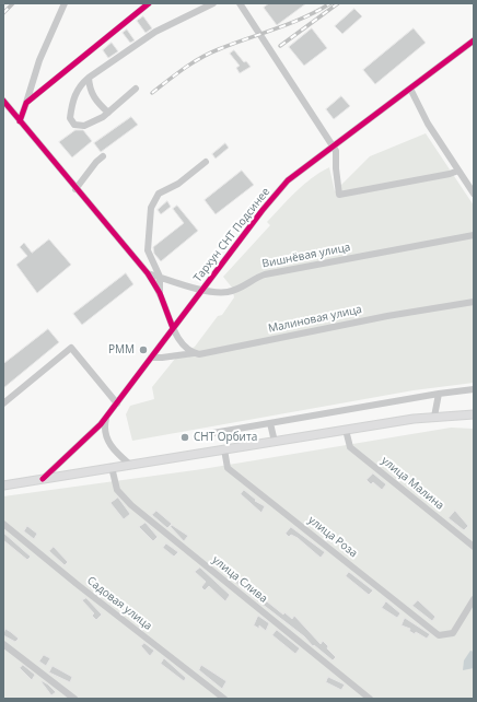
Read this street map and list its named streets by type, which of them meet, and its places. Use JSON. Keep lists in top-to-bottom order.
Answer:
{
  "streets": {
    "street": [
      "Тархун СНТ Подсинее",
      "Вишнёвая улица",
      "Малиновая улица",
      "улица Малина",
      "улица Роза",
      "улица Слива",
      "Садовая улица"
    ]
  },
  "crossings": [
    ["Тархун СНТ Подсинее", "Вишнёвая улица"],
    ["Тархун СНТ Подсинее", "Малиновая улица"]
  ],
  "places": ["РММ", "СНТ Орбита"]
}
